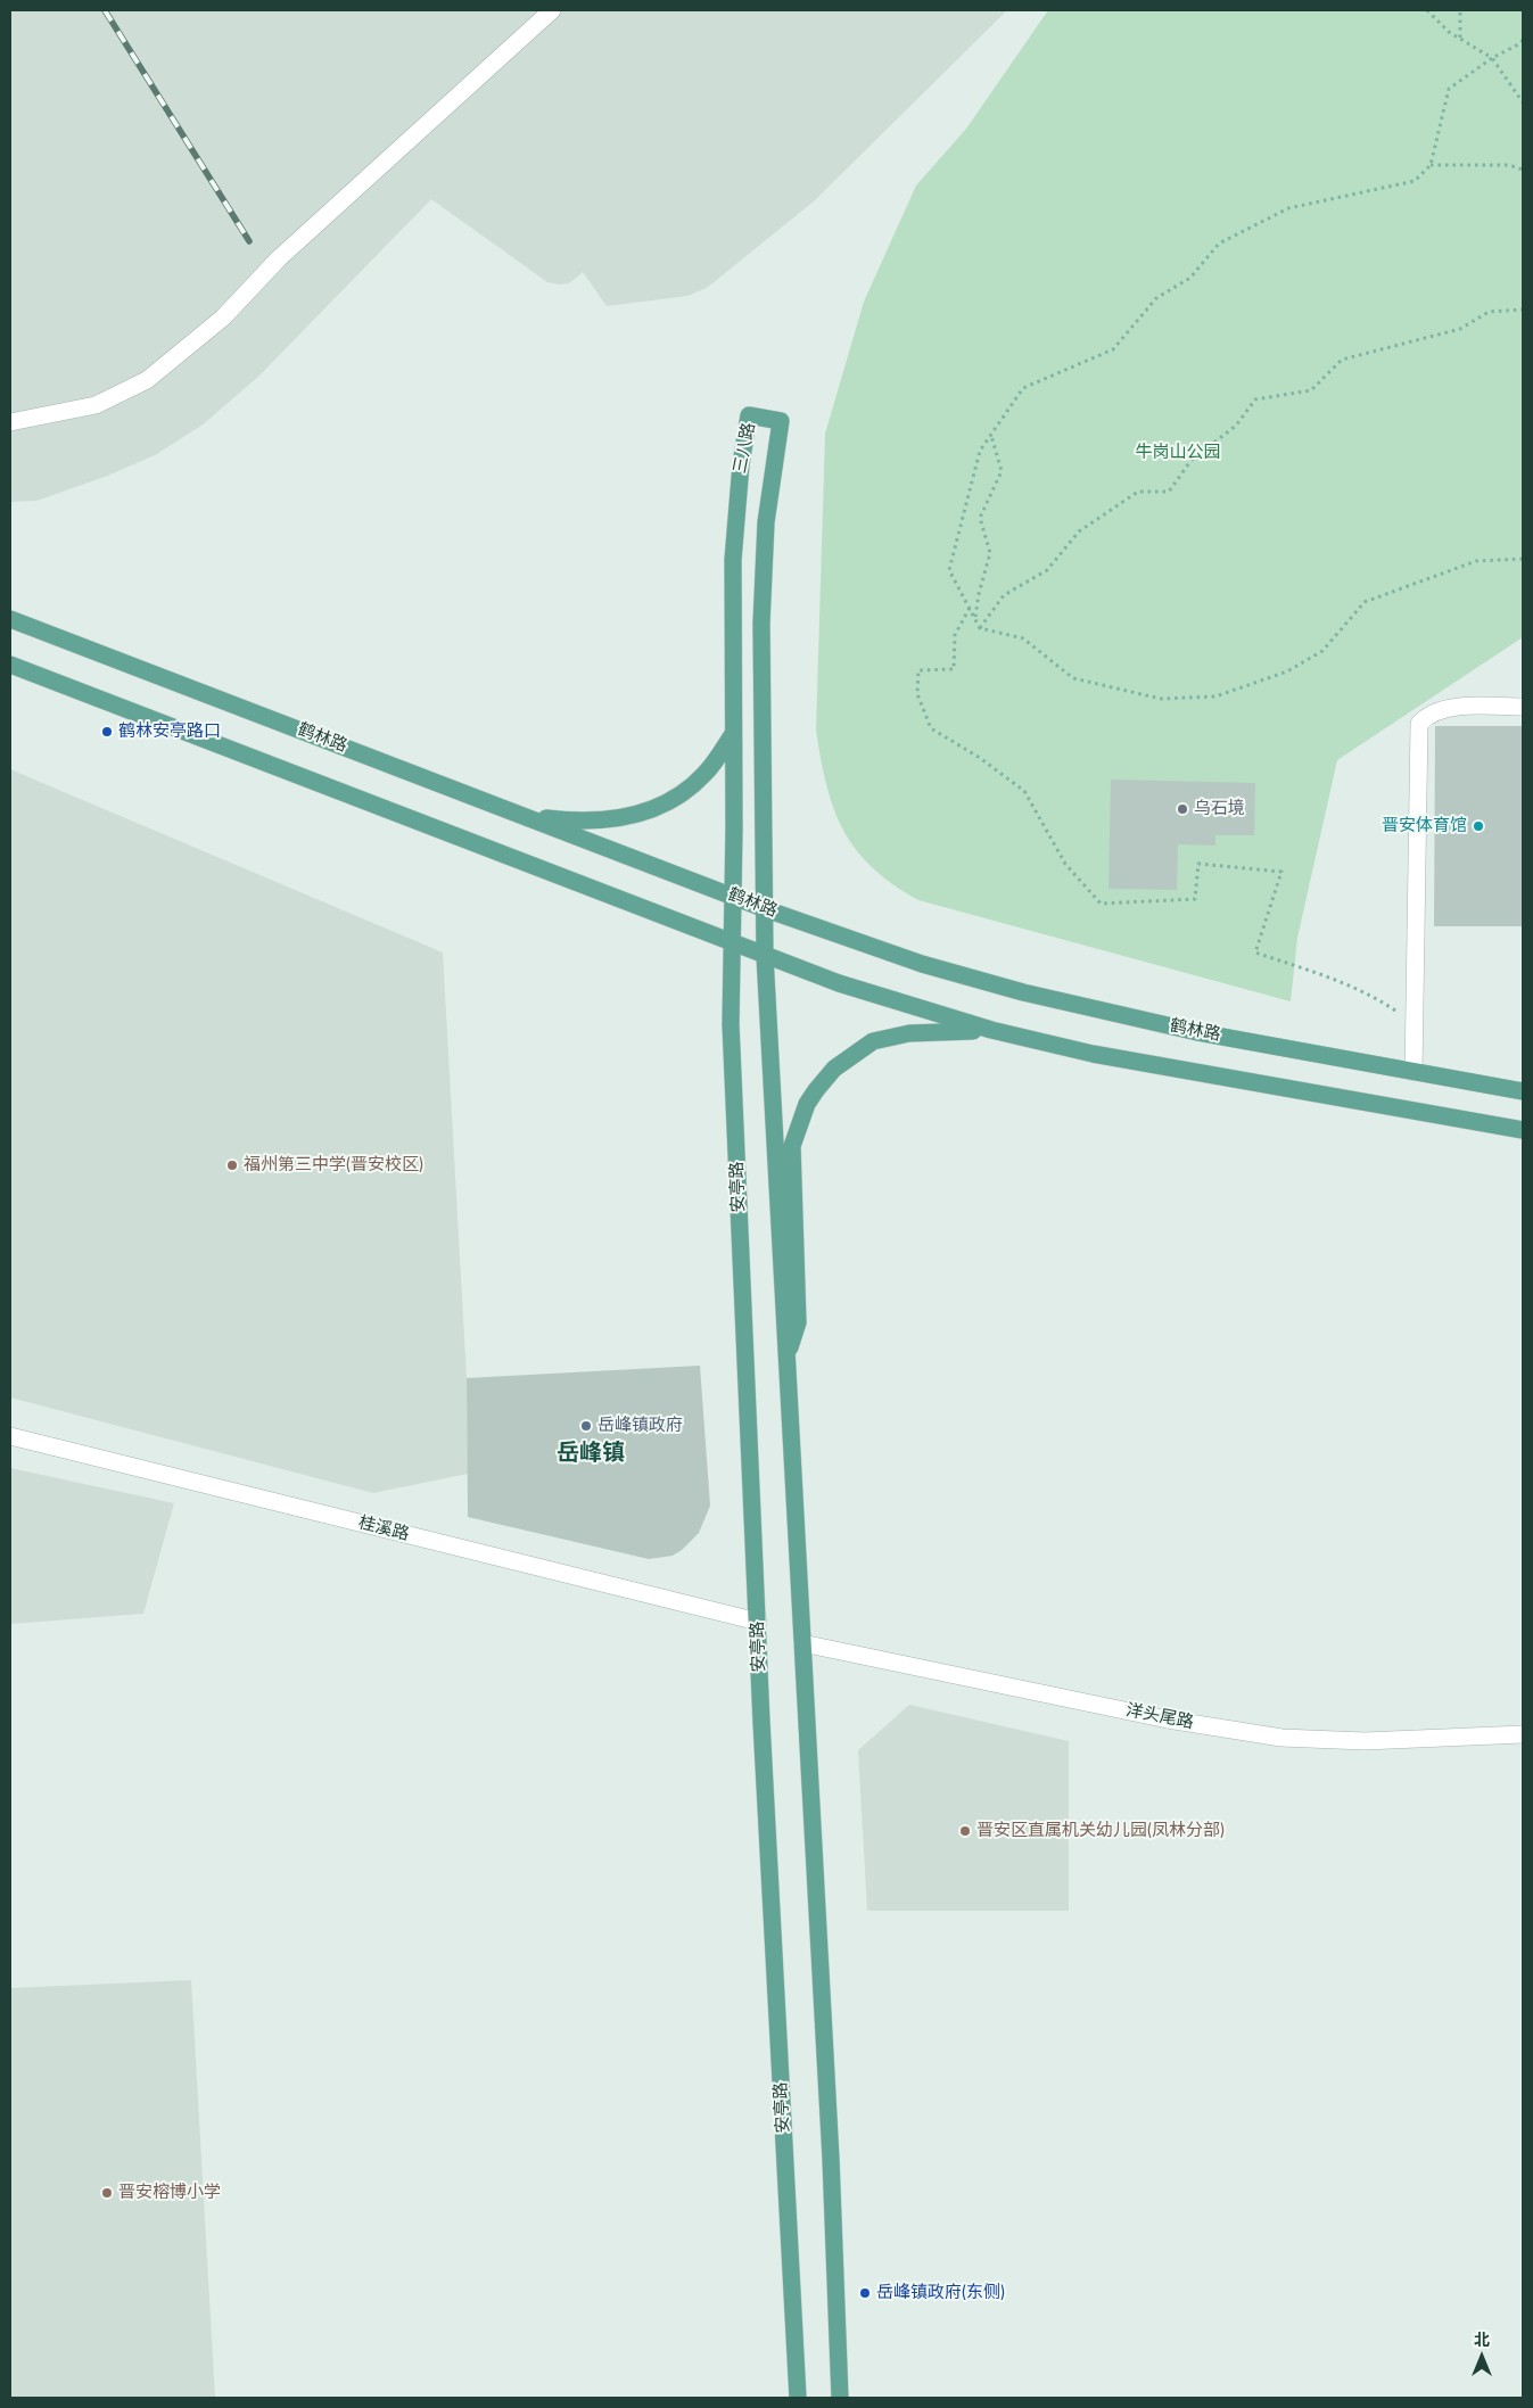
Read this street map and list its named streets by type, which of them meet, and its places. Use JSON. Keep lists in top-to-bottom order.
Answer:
{
  "streets": {
    "main road": ["三八路", "鹤林路", "安亭路"],
    "street": ["桂溪路", "洋头尾路"]
  },
  "crossings": [
    ["三八路", "鹤林路"],
    ["三八路", "安亭路"],
    ["鹤林路", "安亭路"],
    ["安亭路", "桂溪路"]
  ],
  "districts": ["岳峰镇"],
  "parks": ["牛岗山公园"],
  "places": [
    "鹤林安亭路口",
    "乌石境",
    "晋安体育馆",
    "福州第三中学(晋安校区)",
    "岳峰镇政府",
    "晋安区直属机关幼儿园(凤林分部)",
    "晋安榕博小学",
    "岳峰镇政府(东侧)"
  ],
  "north": "top"
}
